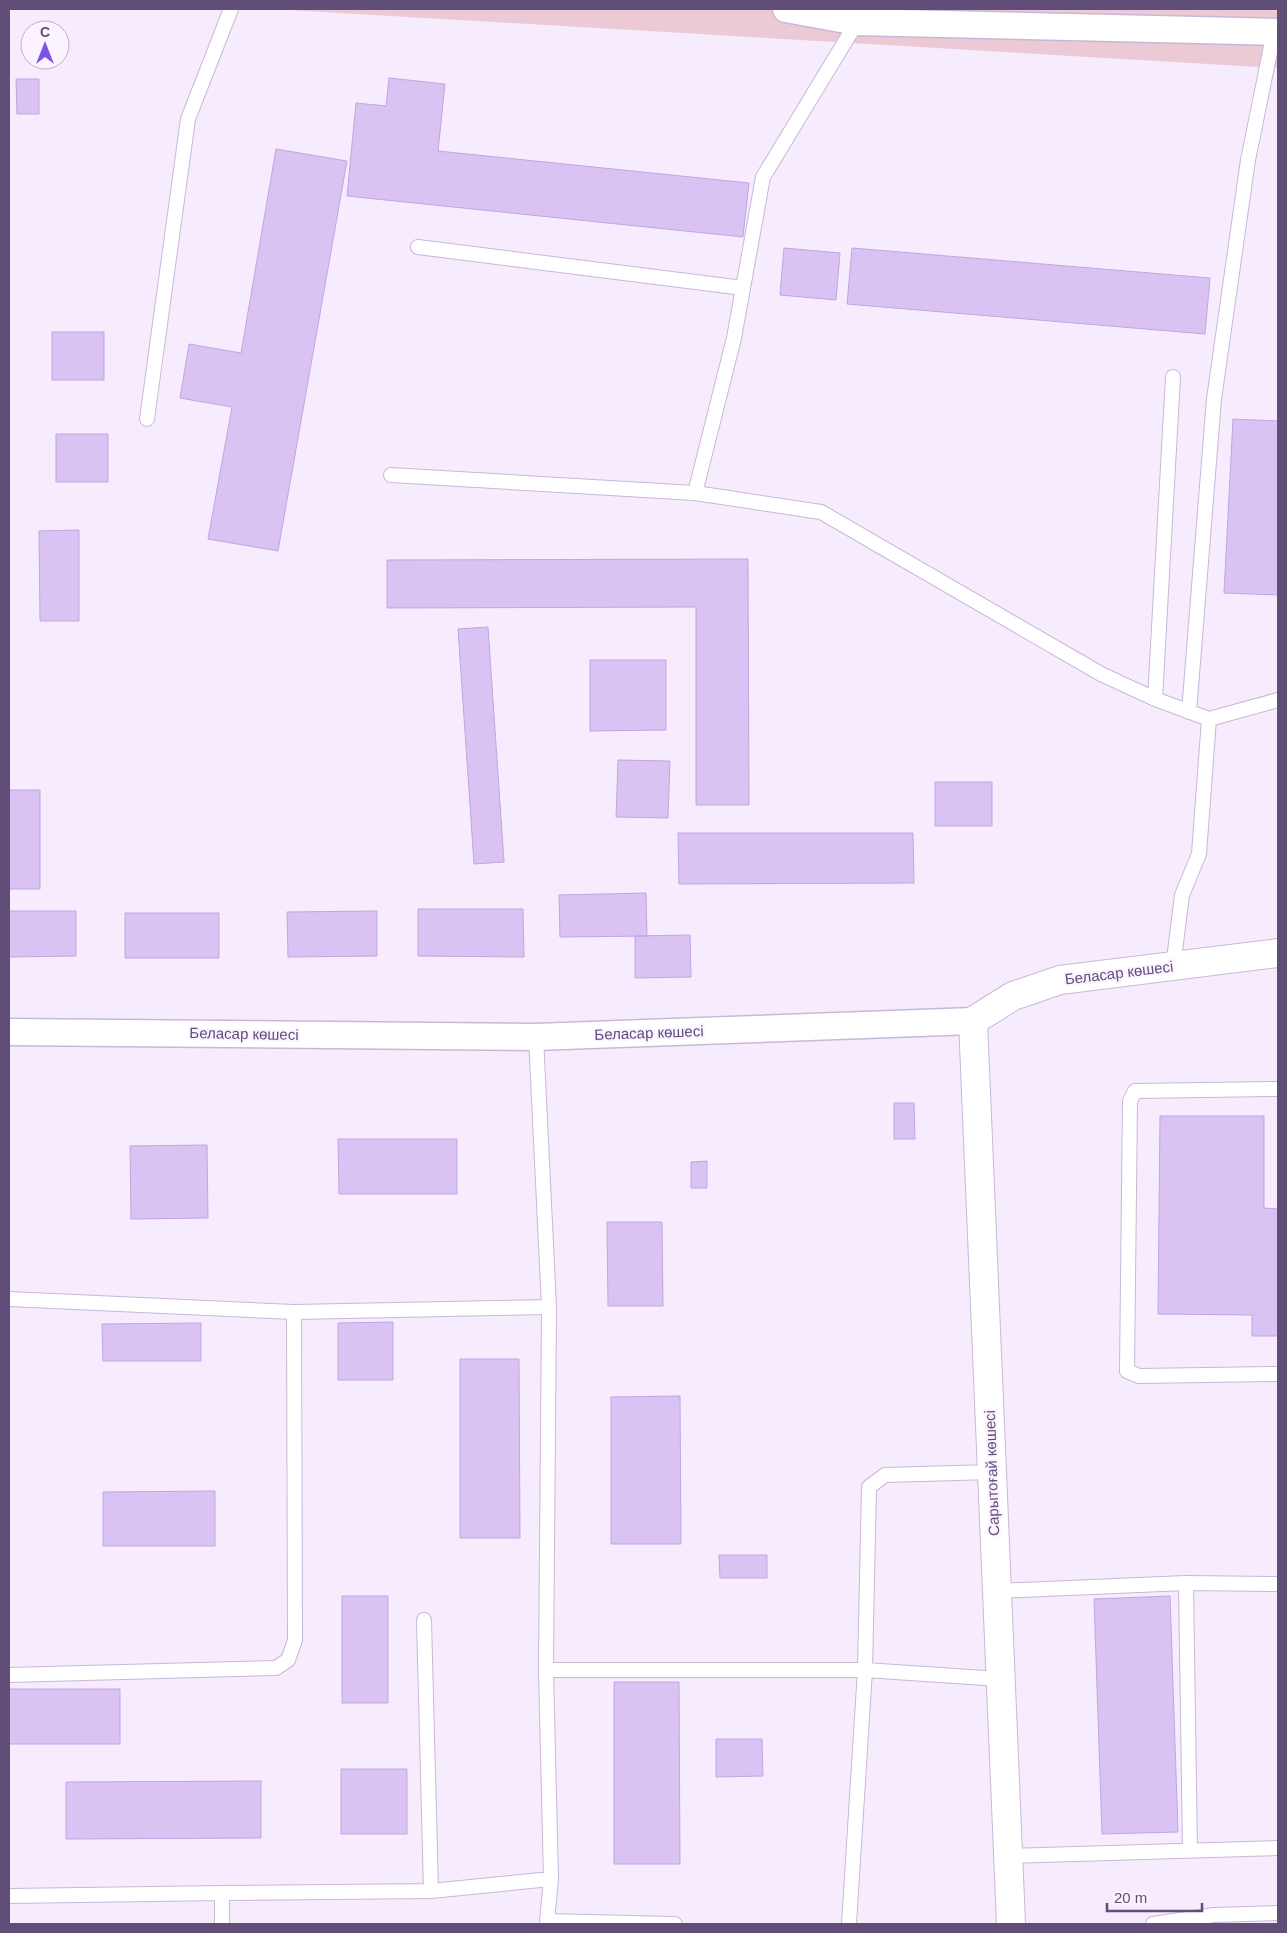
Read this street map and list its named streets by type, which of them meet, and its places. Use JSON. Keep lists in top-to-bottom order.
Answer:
{
  "streets": {
    "street": ["Беласар көшесі", "Сарытоғай көшесі"]
  },
  "crossings": [
    ["Беласар көшесі", "Сарытоғай көшесі"]
  ],
  "scale_bar": "20 m",
  "north": "top"
}
